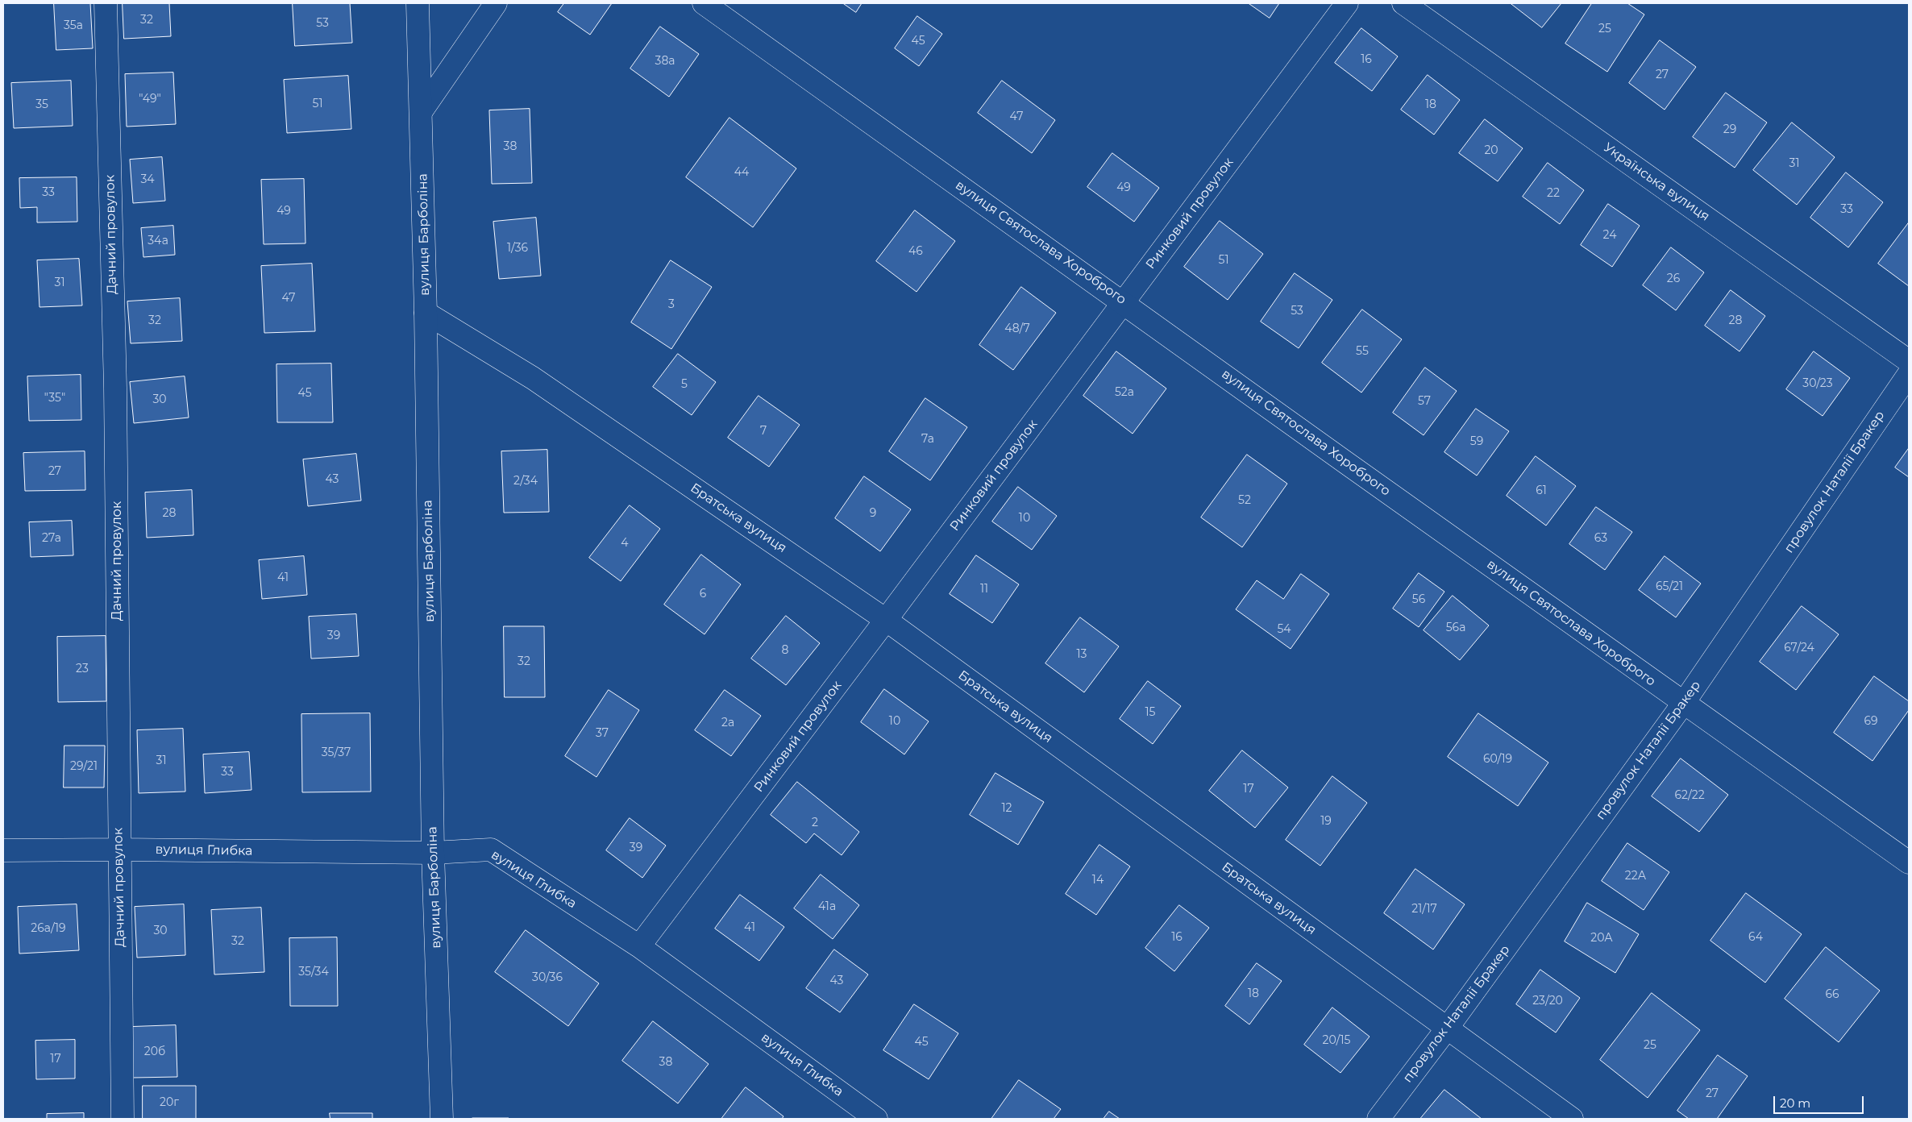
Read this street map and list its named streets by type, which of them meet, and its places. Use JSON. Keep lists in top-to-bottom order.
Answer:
{
  "streets": {
    "street": [
      "Українська вулиця",
      "Ринковий провулок",
      "Дачний провулок",
      "вулиця Барболіна",
      "вулиця Святослава Хороброго",
      "провулок Наталії Бракер",
      "Братська вулиця",
      "вулиця Глибка"
    ]
  },
  "crossings": [
    ["Ринковий провулок", "вулиця Святослава Хороброго"],
    ["Ринковий провулок", "Братська вулиця"],
    ["Ринковий провулок", "вулиця Глибка"],
    ["Дачний провулок", "вулиця Глибка"],
    ["вулиця Барболіна", "Братська вулиця"],
    ["вулиця Барболіна", "вулиця Глибка"],
    ["вулиця Святослава Хороброго", "провулок Наталії Бракер"],
    ["провулок Наталії Бракер", "Братська вулиця"]
  ],
  "house_numbers": [
    "32",
    "53",
    "35а",
    "25",
    "45",
    "16",
    "38а",
    "27",
    "\"49\"",
    "51",
    "35",
    "18",
    "47",
    "29",
    "38",
    "20",
    "31",
    "44",
    "34",
    "49",
    "33",
    "22",
    "33",
    "49",
    "24",
    "34а",
    "1/36",
    "46",
    "51",
    "26",
    "31",
    "47",
    "3",
    "53",
    "32",
    "28",
    "48/7",
    "55",
    "30/23",
    "5",
    "52а",
    "45",
    "\"35\"",
    "30",
    "57",
    "7",
    "7а",
    "59",
    "27",
    "43",
    "2/34",
    "61",
    "52",
    "28",
    "9",
    "10",
    "27а",
    "63",
    "4",
    "41",
    "65/21",
    "11",
    "6",
    "56",
    "56а",
    "54",
    "39",
    "67/24",
    "8",
    "13",
    "32",
    "23",
    "15",
    "10",
    "69",
    "2а",
    "37",
    "35/37",
    "60/19",
    "31",
    "29/21",
    "33",
    "17",
    "62/22",
    "12",
    "19",
    "2",
    "39",
    "22А",
    "14",
    "41а",
    "21/17",
    "41",
    "26а/19",
    "30",
    "16",
    "64",
    "20А",
    "32",
    "35/34",
    "30/36",
    "43",
    "18",
    "66",
    "23/20",
    "20/15",
    "45",
    "25",
    "20б",
    "17",
    "38",
    "27",
    "20г"
  ],
  "scale_bar": "20 m"
}
